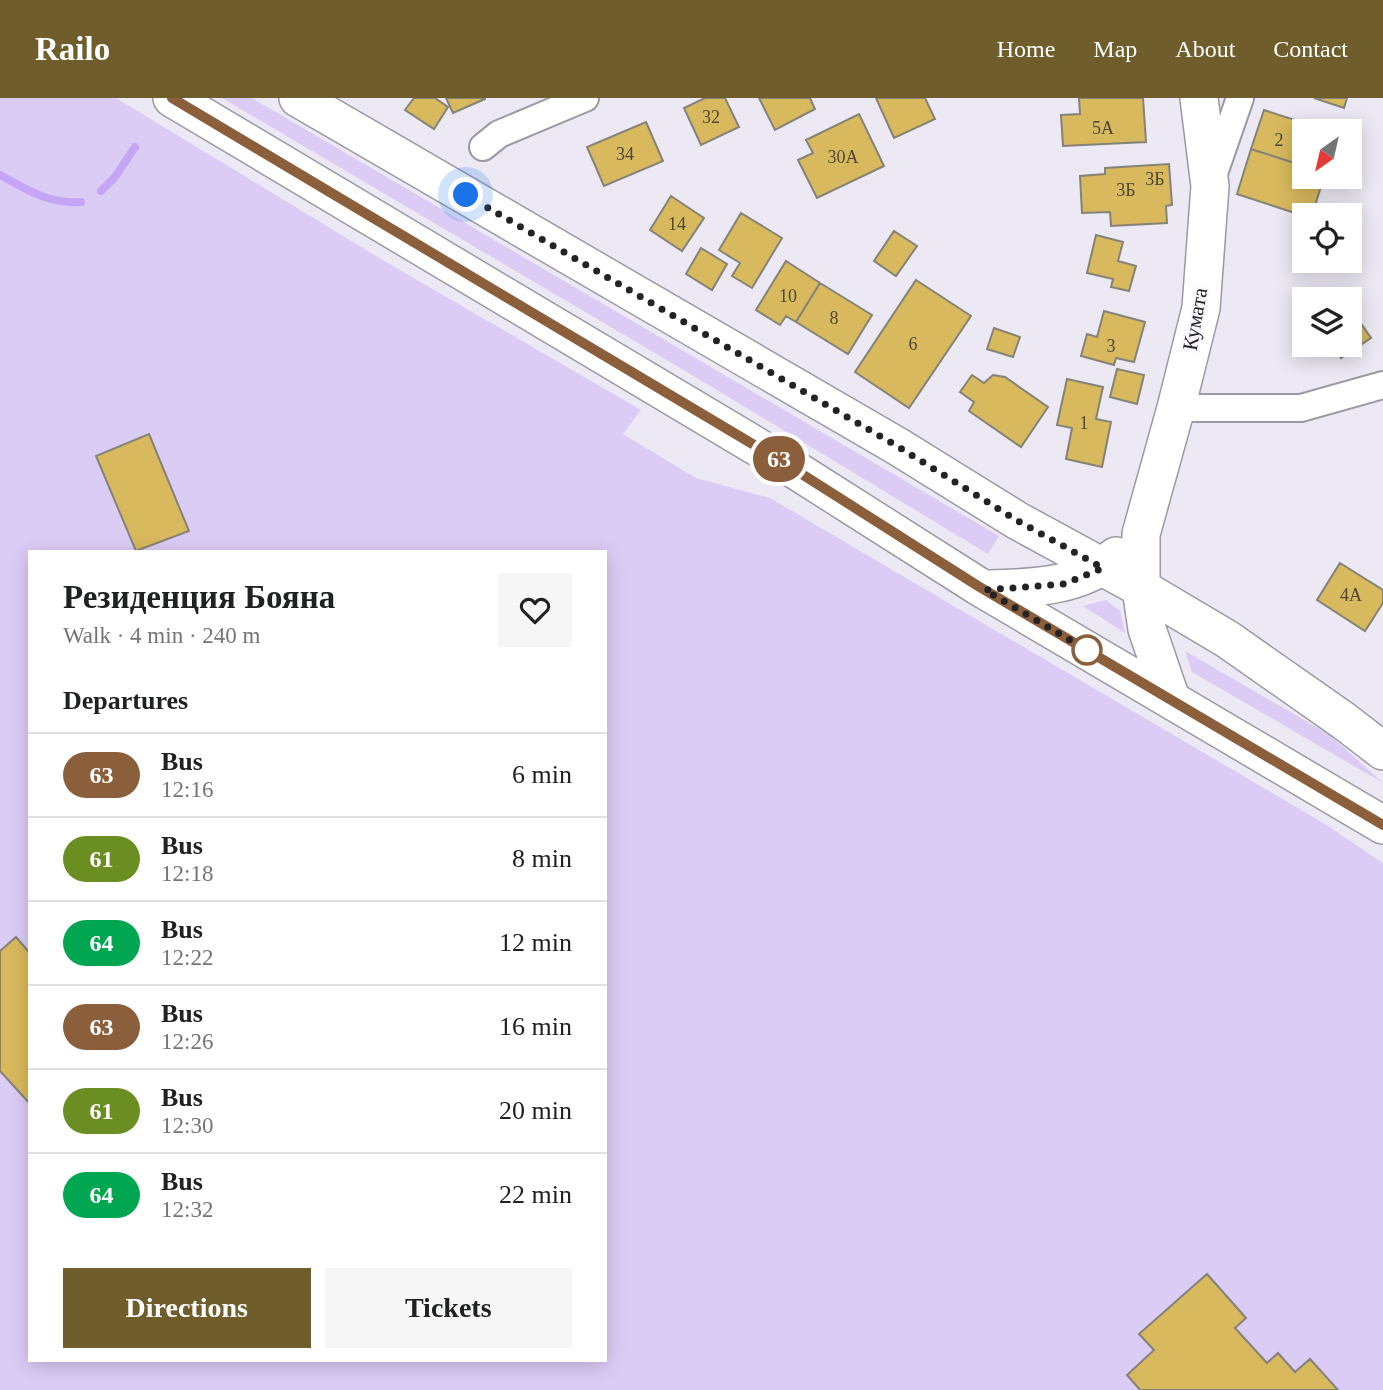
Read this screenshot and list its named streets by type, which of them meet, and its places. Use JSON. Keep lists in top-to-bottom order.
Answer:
{
  "streets": {
    "main road": ["Кумата"]
  },
  "lines": ["bus line 63"],
  "house_numbers": [
    "32",
    "5А",
    "2",
    "34",
    "30А",
    "3Б",
    "3Б",
    "14",
    "10",
    "8",
    "6",
    "3",
    "1",
    "4A"
  ],
  "north": "bottom left",
  "page": {
    "header": "Railo",
    "nav": [
      "Home",
      "Map",
      "About",
      "Contact"
    ],
    "on_map": "63",
    "heading": [
      ["Резиденция Бояна", "Walk · 4 min · 240 m"],
      "Departures"
    ],
    "list": [
      {
        "mark": "63",
        "name": "Bus",
        "note": "12:16",
        "value": "6 min"
      },
      {
        "mark": "61",
        "name": "Bus",
        "note": "12:18",
        "value": "8 min"
      },
      {
        "mark": "64",
        "name": "Bus",
        "note": "12:22",
        "value": "12 min"
      },
      {
        "mark": "63",
        "name": "Bus",
        "note": "12:26",
        "value": "16 min"
      },
      {
        "mark": "61",
        "name": "Bus",
        "note": "12:30",
        "value": "20 min"
      },
      {
        "mark": "64",
        "name": "Bus",
        "note": "12:32",
        "value": "22 min"
      }
    ],
    "buttons": ["Directions", "Tickets"]
  }
}
